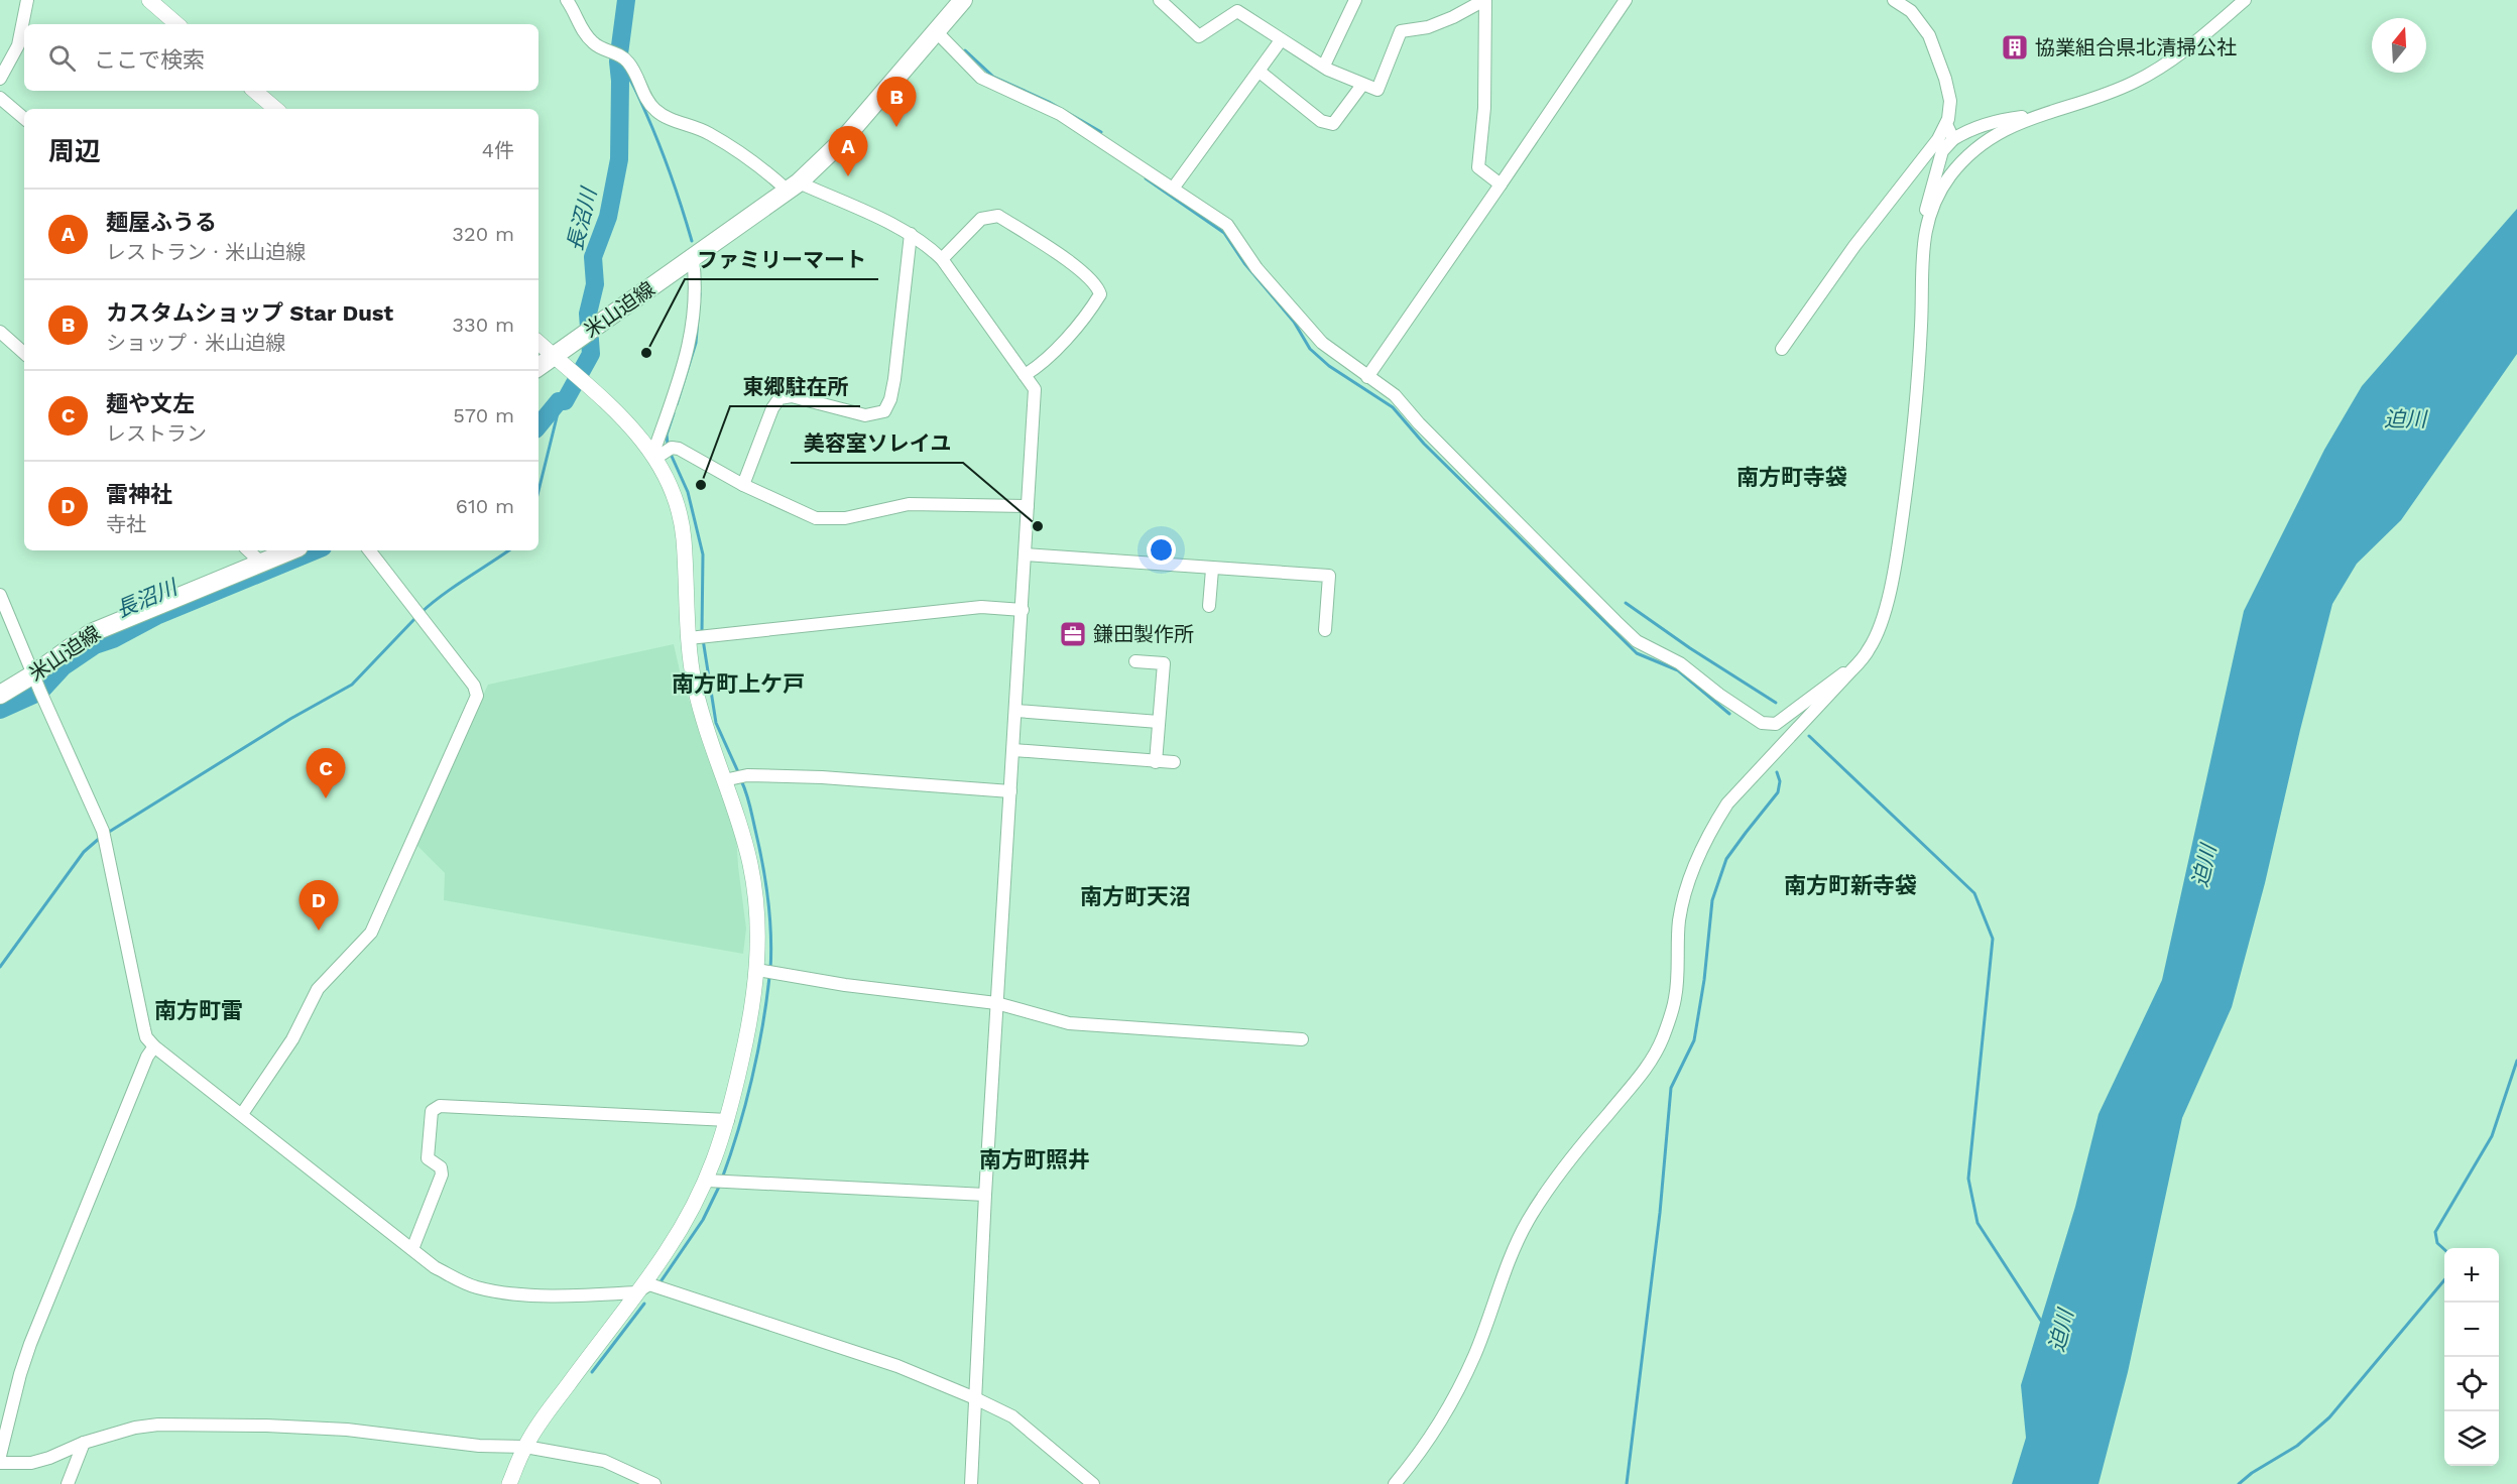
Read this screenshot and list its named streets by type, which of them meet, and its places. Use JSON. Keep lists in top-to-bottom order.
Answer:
{
  "streets": {
    "main road": ["米山迫線"]
  },
  "districts": [
    "南方町寺袋",
    "南方町上ケ戸",
    "南方町新寺袋",
    "南方町天沼",
    "南方町雷",
    "南方町照井"
  ],
  "water": ["長沼川", "迫川"],
  "places": {
    "building": ["協業組合県北清掃公社"],
    "other": ["ファミリーマート", "東郷駐在所", "美容室ソレイユ"],
    "office": ["鎌田製作所"]
  },
  "north": "top",
  "page": {
    "search": "ここで検索",
    "pins": [
      "B",
      "A",
      "C",
      "D"
    ],
    "heading": ["周辺", "4件"],
    "list": [
      {
        "mark": "A",
        "name": "麺屋ふうる",
        "note": "レストラン · 米山迫線",
        "value": "320 m"
      },
      {
        "mark": "B",
        "name": "カスタムショップ Star Dust",
        "note": "ショップ · 米山迫線",
        "value": "330 m"
      },
      {
        "mark": "C",
        "name": "麺や文左",
        "note": "レストラン",
        "value": "570 m"
      },
      {
        "mark": "D",
        "name": "雷神社",
        "note": "寺社",
        "value": "610 m"
      }
    ],
    "map_buttons": ["+", "−"]
  }
}
